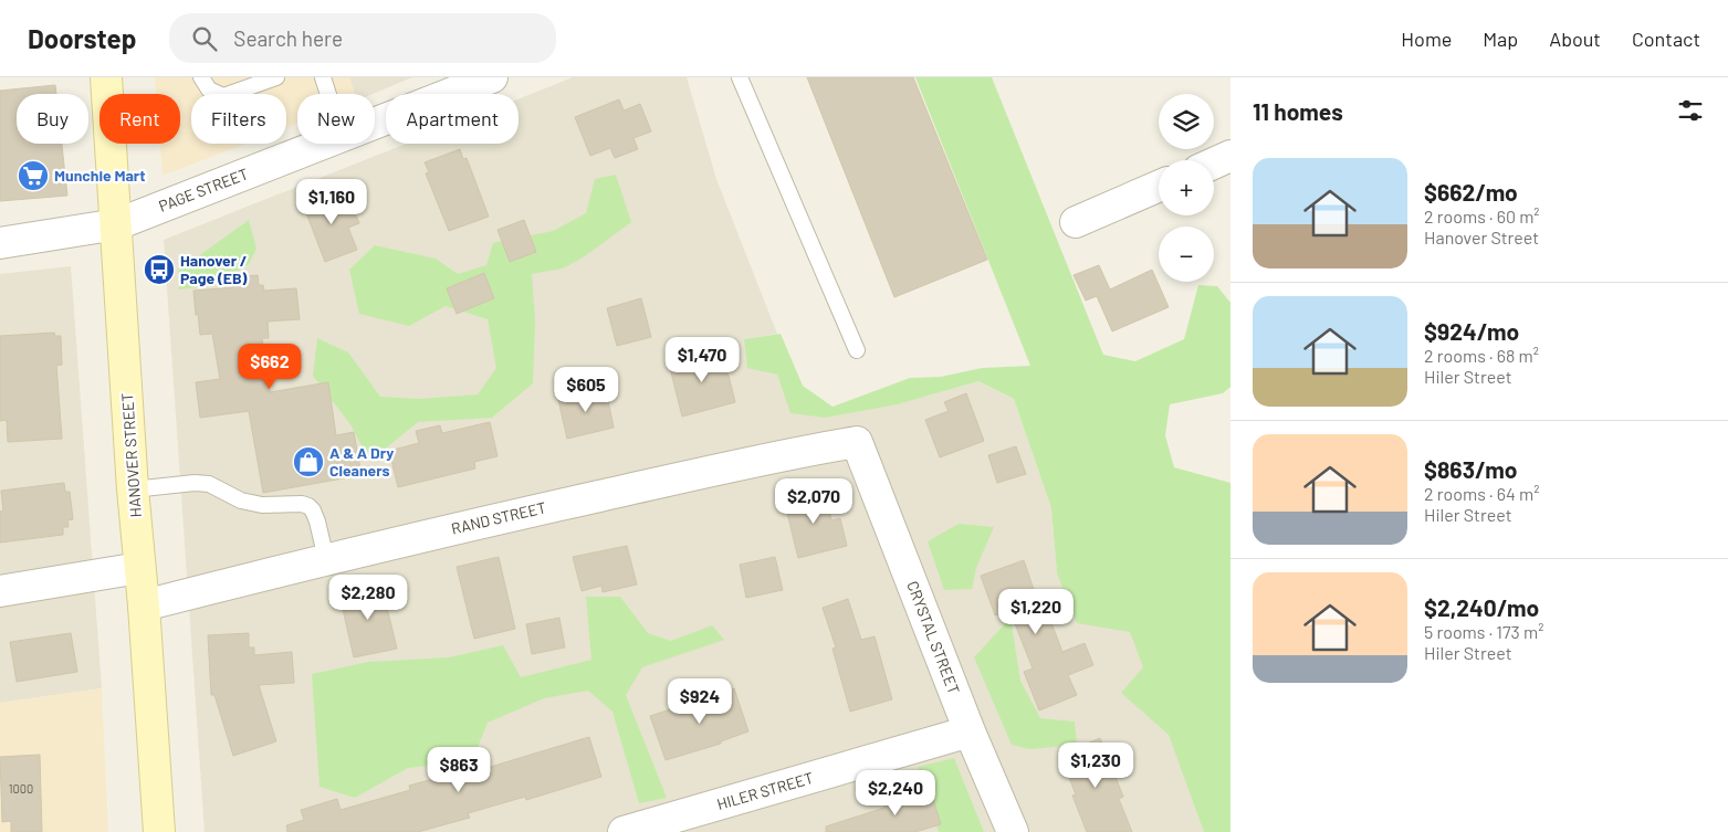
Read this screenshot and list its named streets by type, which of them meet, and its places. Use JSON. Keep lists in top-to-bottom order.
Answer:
{
  "streets": {
    "main road": ["HANOVER STREET"],
    "street": [
      "PAGE STREET",
      "RAND STREET",
      "CRYSTAL STREET",
      "HILER STREET"
    ]
  },
  "crossings": [
    ["PAGE STREET", "HANOVER STREET"],
    ["HANOVER STREET", "RAND STREET"],
    ["RAND STREET", "CRYSTAL STREET"],
    ["CRYSTAL STREET", "HILER STREET"]
  ],
  "places": {
    "supermarket": ["Munchie Mart"],
    "bus stop": ["Hanover / Page (EB)"],
    "shop": ["A & A Dry Cleaners"]
  },
  "house_numbers": ["1000"],
  "page": {
    "header": "Doorstep",
    "search": "Search here",
    "nav": [
      "Home",
      "Map",
      "About",
      "Contact"
    ],
    "heading": "11 homes",
    "map_buttons": ["+", "−"],
    "chip": [
      "Buy",
      "Rent",
      "Filters",
      "New",
      "Apartment"
    ],
    "list": [
      {
        "name": "$662/mo",
        "note": "2 rooms · 60 m² · Hanover Street"
      },
      {
        "name": "$924/mo",
        "note": "2 rooms · 68 m² · Hiler Street"
      },
      {
        "name": "$863/mo",
        "note": "2 rooms · 64 m² · Hiler Street"
      },
      {
        "name": "$2,240/mo",
        "note": "5 rooms · 173 m² · Hiler Street"
      }
    ],
    "price": [
      "$1,160",
      "$1,470",
      "$662",
      "$605",
      "$2,070",
      "$2,280",
      "$1,220",
      "$924",
      "$1,230",
      "$863",
      "$2,240"
    ]
  }
}
